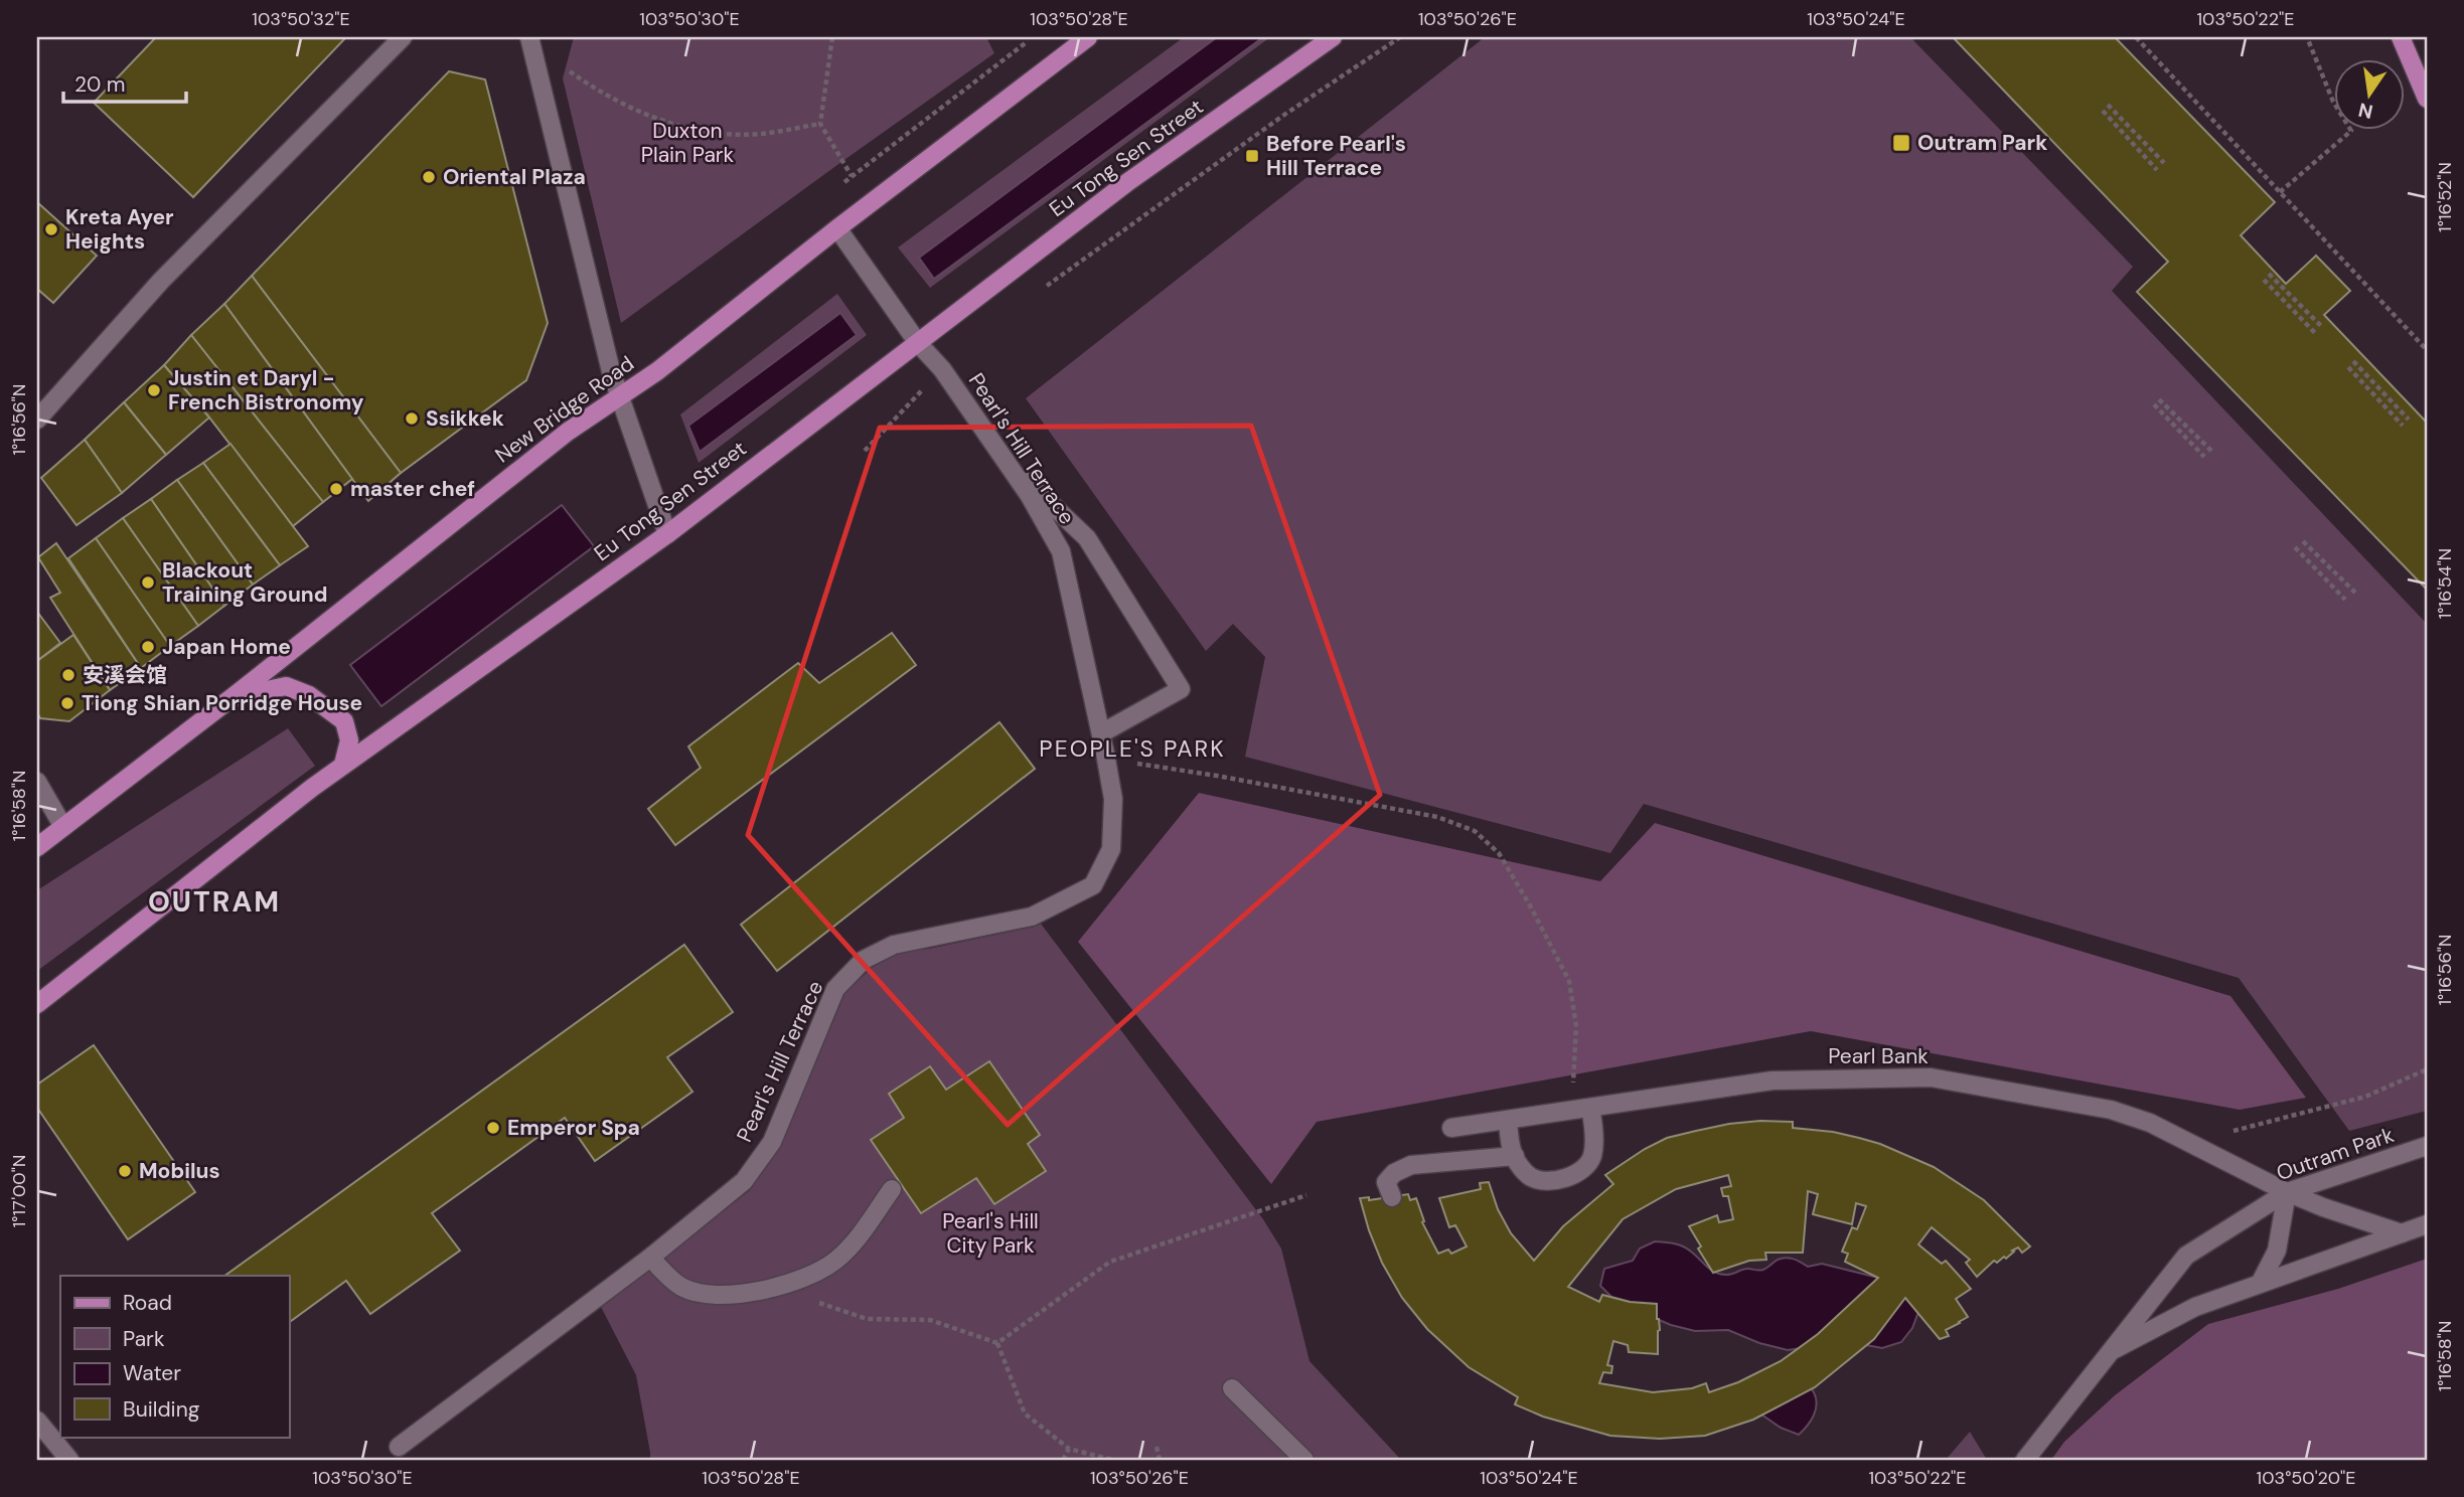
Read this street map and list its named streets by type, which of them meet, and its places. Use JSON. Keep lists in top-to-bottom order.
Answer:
{
  "streets": {
    "main road": ["Eu Tong Sen Street", "New Bridge Road"],
    "street": ["Pearl's Hill Terrace", "Pearl Bank", "Outram Park"]
  },
  "crossings": [
    ["Eu Tong Sen Street", "Pearl's Hill Terrace"],
    ["New Bridge Road", "Pearl's Hill Terrace"],
    ["Pearl Bank", "Outram Park"]
  ],
  "districts": ["PEOPLE'S PARK", "OUTRAM"],
  "parks": ["Duxton Plain Park", "Pearl's Hill City Park"],
  "places": {
    "transit": ["Outram Park", "Before Pearl's Hill Terrace"],
    "other": [
      "Oriental Plaza",
      "Kreta Ayer Heights",
      "Justin et Daryl - French Bistronomy",
      "Ssikkek",
      "master chef",
      "Blackout Training Ground",
      "Japan Home",
      "安溪会馆",
      "Tiong Shian Porridge House",
      "Emperor Spa",
      "Mobilus"
    ]
  },
  "legend": [
    "Road",
    "Park",
    "Water",
    "Building"
  ],
  "scale_bar": "20 m",
  "north": "bottom",
  "coordinates": [
    "103°50'32\"E",
    "103°50'30\"E",
    "103°50'28\"E",
    "103°50'26\"E",
    "103°50'24\"E",
    "103°50'22\"E",
    "1°16'52\"N",
    "1°16'56\"N",
    "1°16'54\"N",
    "1°16'58\"N",
    "1°17'00\"N",
    "103°50'20\"E"
  ]
}
